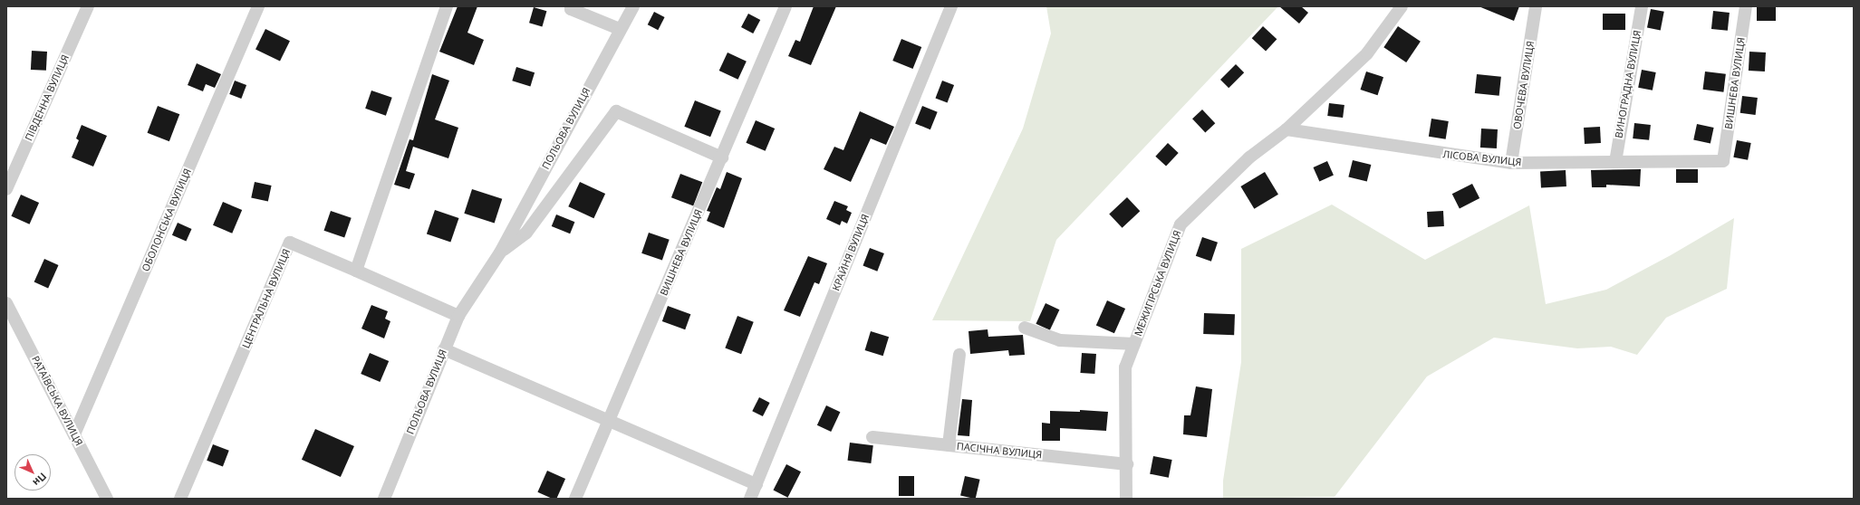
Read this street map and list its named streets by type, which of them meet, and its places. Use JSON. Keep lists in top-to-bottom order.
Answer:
{
  "streets": {
    "street": [
      "ВИШНЕВА ВУЛИЦЯ",
      "ВИНОГРАДНА ВУЛИЦЯ",
      "ОВОЧЕВА ВУЛИЦЯ",
      "ПІВДЕННА ВУЛИЦЯ",
      "ПОЛЬОВА ВУЛИЦЯ",
      "ЛІСОВА ВУЛИЦЯ",
      "ОБОЛОНСЬКА ВУЛИЦЯ",
      "КРАЙНЯ ВУЛИЦЯ",
      "МЕЖИГІРСЬКА ВУЛИЦЯ",
      "ЦЕНТРАЛЬНА ВУЛИЦЯ",
      "РАТАЇВСЬКА ВУЛИЦЯ",
      "ПАСІЧНА ВУЛИЦЯ"
    ]
  },
  "crossings": [
    ["ВИШНЕВА ВУЛИЦЯ", "ПОЛЬОВА ВУЛИЦЯ"],
    ["ВИШНЕВА ВУЛИЦЯ", "ЛІСОВА ВУЛИЦЯ"],
    ["ВИНОГРАДНА ВУЛИЦЯ", "ЛІСОВА ВУЛИЦЯ"],
    ["ОВОЧЕВА ВУЛИЦЯ", "ЛІСОВА ВУЛИЦЯ"],
    ["ЛІСОВА ВУЛИЦЯ", "МЕЖИГІРСЬКА ВУЛИЦЯ"],
    ["ОБОЛОНСЬКА ВУЛИЦЯ", "РАТАЇВСЬКА ВУЛИЦЯ"],
    ["МЕЖИГІРСЬКА ВУЛИЦЯ", "ПАСІЧНА ВУЛИЦЯ"]
  ],
  "north": "bottom right"
}
